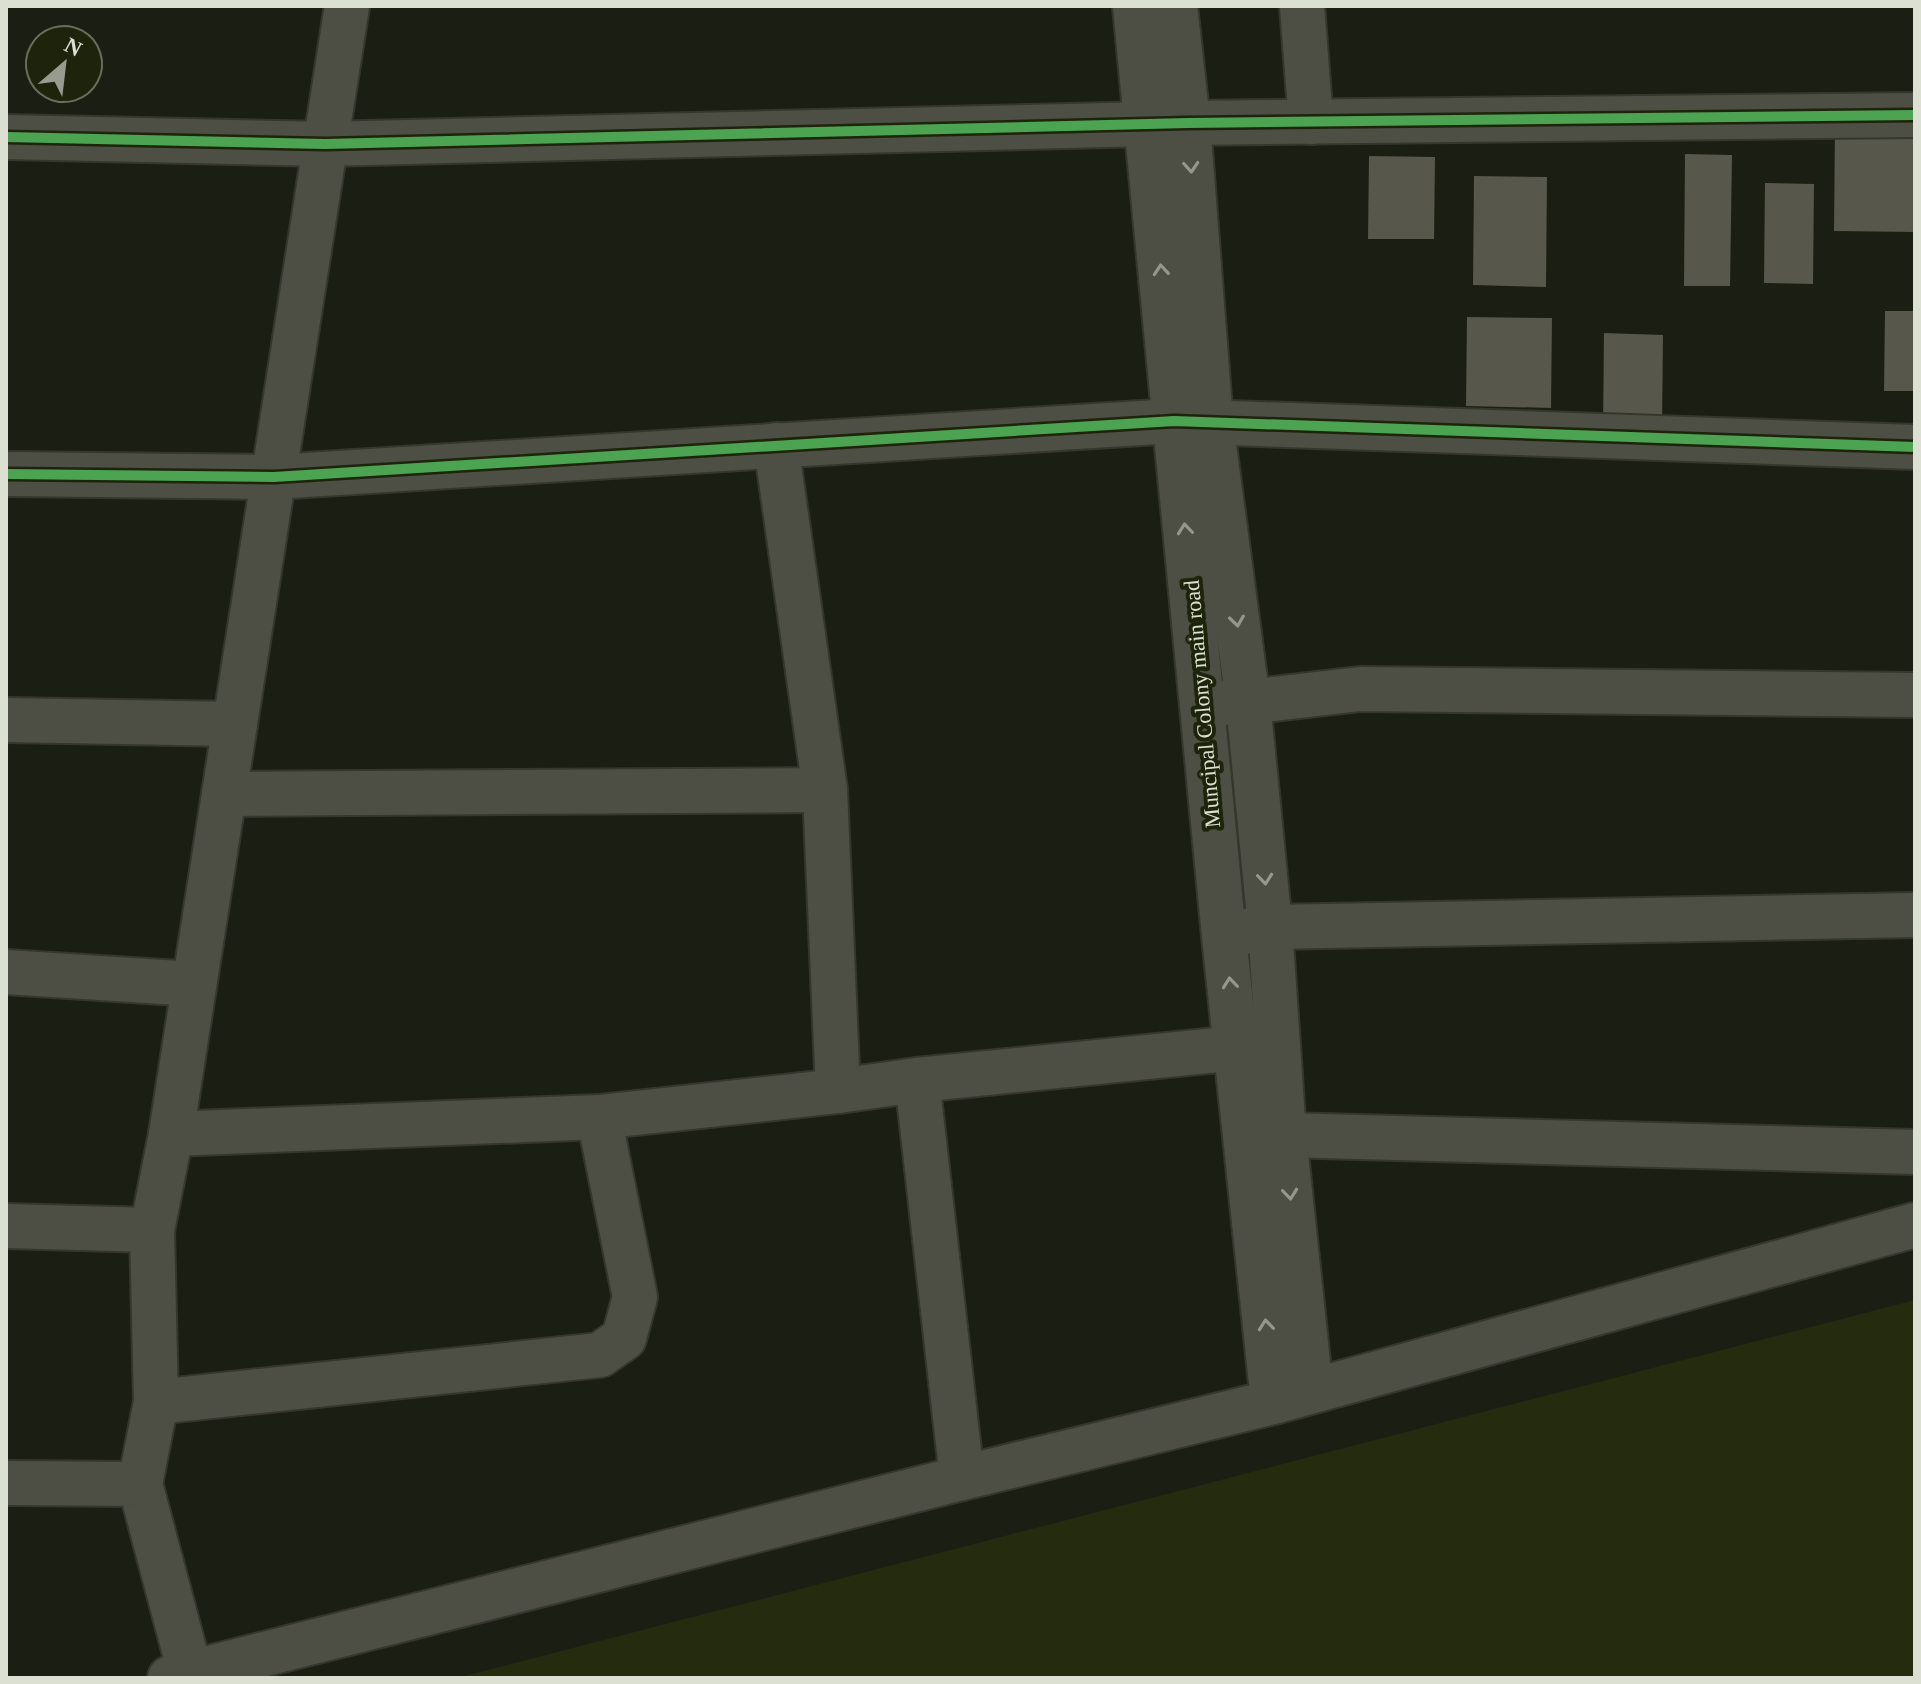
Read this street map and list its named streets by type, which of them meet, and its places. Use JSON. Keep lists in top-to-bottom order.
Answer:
{
  "streets": {
    "street": ["Muncipal Colony main road"]
  },
  "north": "top right"
}
